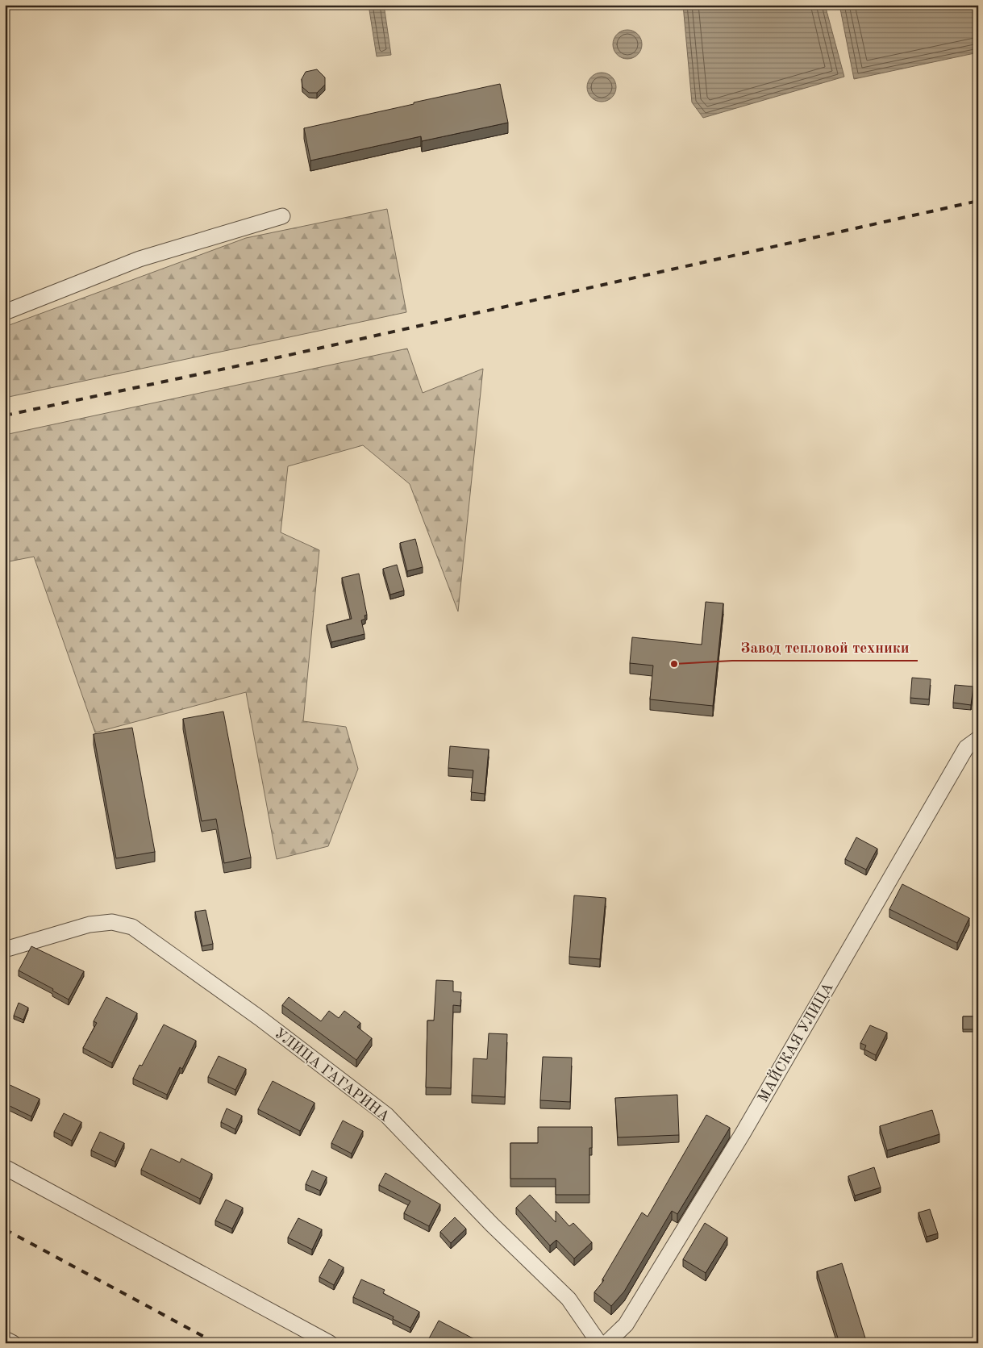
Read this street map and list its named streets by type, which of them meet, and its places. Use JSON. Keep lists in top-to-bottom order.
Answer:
{
  "streets": {
    "street": ["МАЙСКАЯ УЛИЦА", "УЛИЦА ГАГАРИНА"]
  },
  "places": ["Завод тепловой техники"]
}
